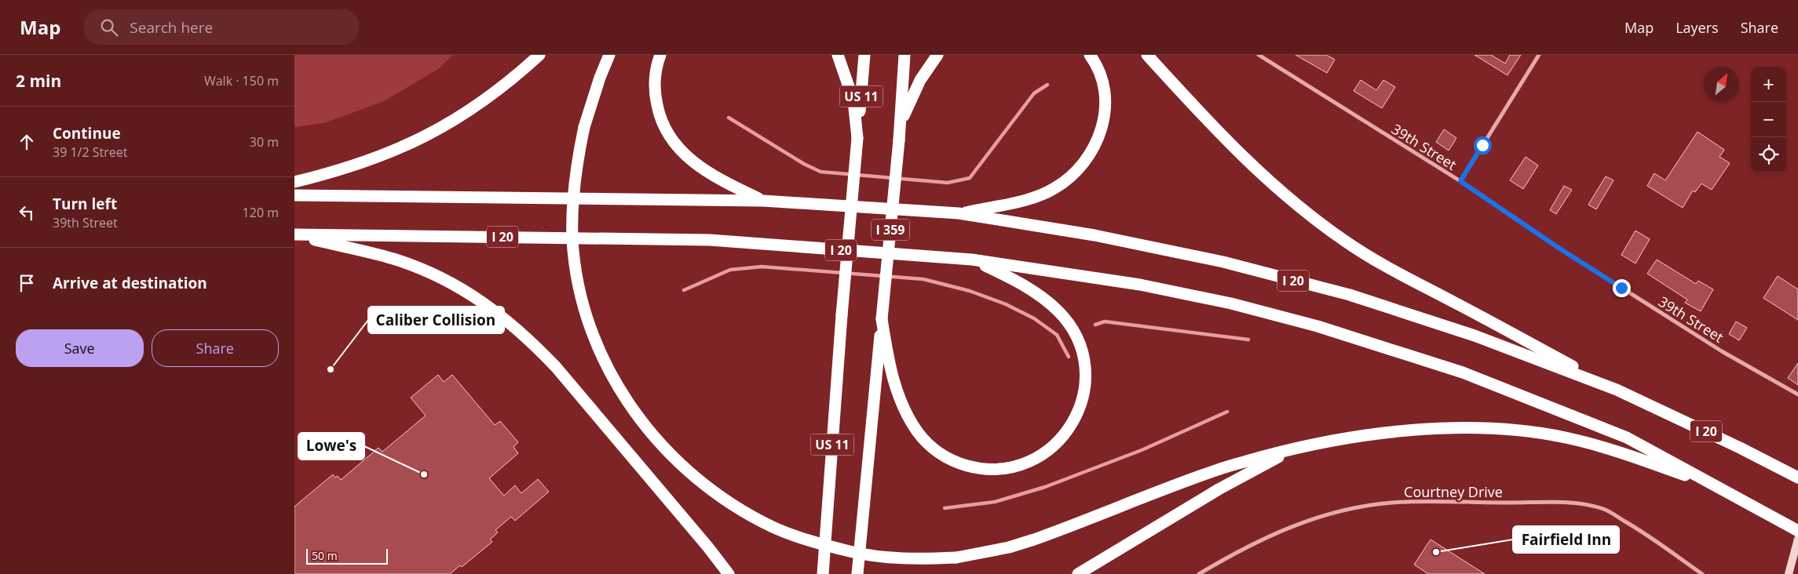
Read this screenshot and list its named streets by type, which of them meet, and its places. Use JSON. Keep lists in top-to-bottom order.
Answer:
{
  "streets": {
    "highway": ["US 11", "I 359", "I 20"],
    "street": ["39th Street", "Courtney Drive"]
  },
  "crossings": [
    ["US 11", "I 359"]
  ],
  "places": ["Caliber Collision", "Lowe's", "Fairfield Inn"],
  "scale_bar": "50 m",
  "north": "top right",
  "page": {
    "header": "Map",
    "search": "Search here",
    "nav": ["Map", "Layers", "Share"],
    "heading": ["2 min", "Walk · 150 m"],
    "map_buttons": ["+", "−"],
    "list": [
      ["Continue", "39 1/2 Street", "30 m"],
      ["Turn left", "39th Street", "120 m"],
      "Arrive at destination"
    ],
    "buttons": ["Save", "Share"],
    "scale": "50 m"
  }
}
